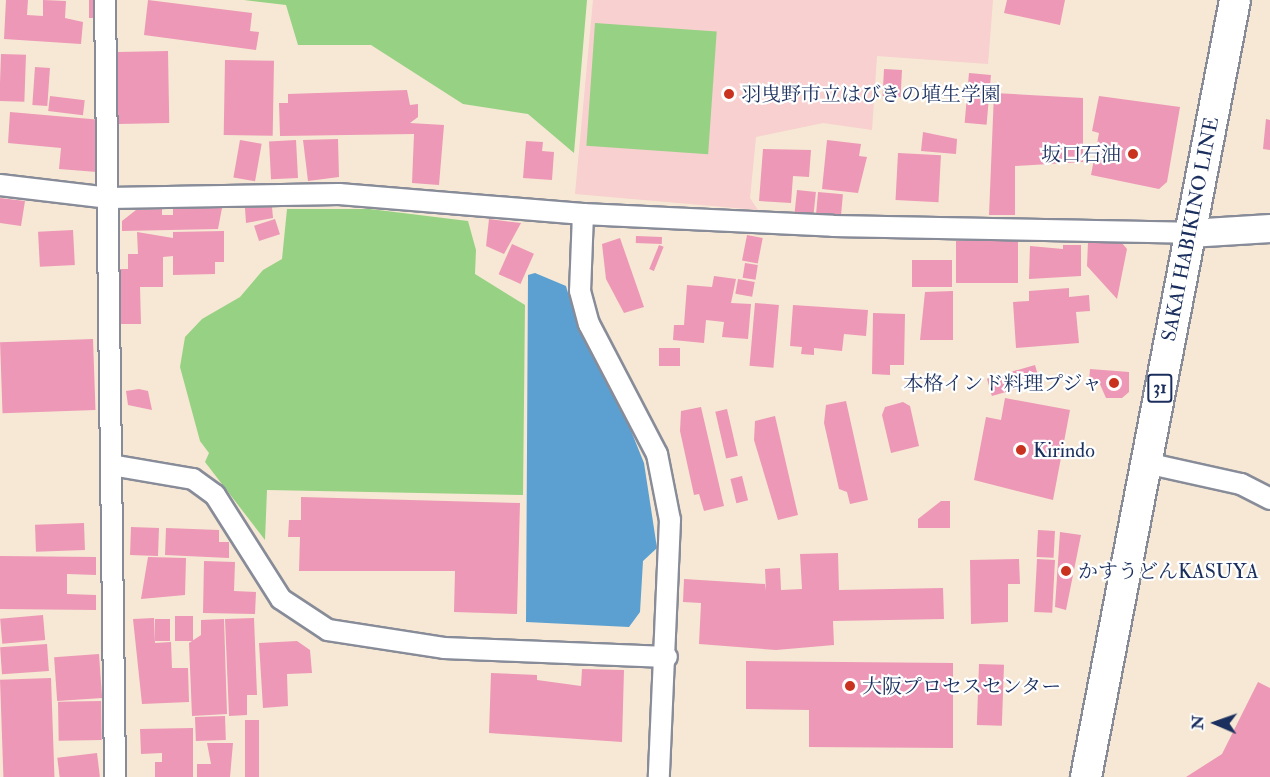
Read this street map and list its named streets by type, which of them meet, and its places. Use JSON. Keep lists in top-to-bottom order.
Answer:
{
  "streets": {
    "main road": ["SAKAI HABIKINO LINE", "31"]
  },
  "places": [
    "羽曳野市立はびきの埴生学園",
    "坂口石油",
    "本格インド料理プジャ",
    "Kirindo",
    "かすうどんKASUYA",
    "大阪プロセスセンター"
  ],
  "north": "left"
}
